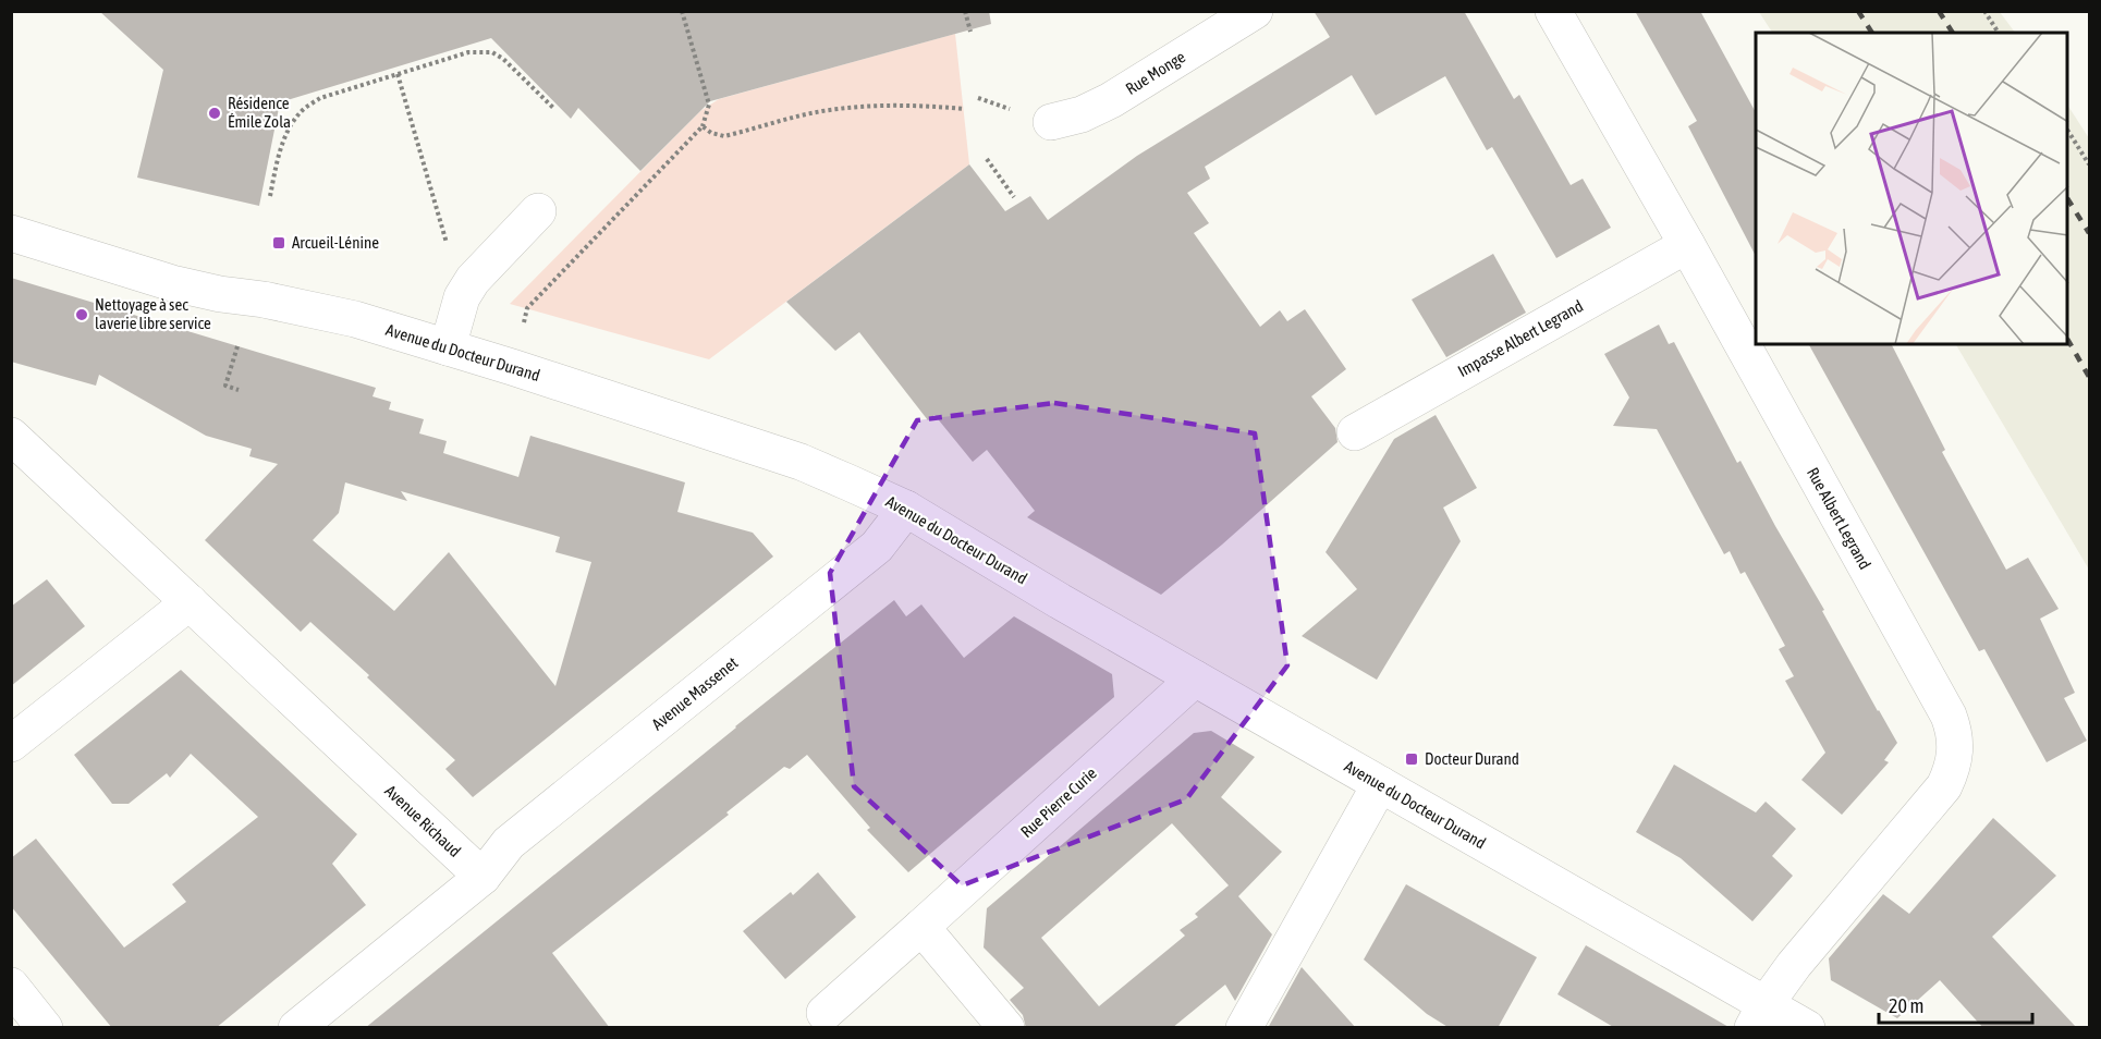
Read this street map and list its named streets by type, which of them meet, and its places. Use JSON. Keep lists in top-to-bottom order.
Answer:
{
  "streets": {
    "street": [
      "Rue Monge",
      "Impasse Albert Legrand",
      "Avenue du Docteur Durand",
      "Rue Albert Legrand",
      "Avenue Massenet",
      "Rue Pierre Curie",
      "Avenue Richaud"
    ]
  },
  "crossings": [
    ["Impasse Albert Legrand", "Rue Albert Legrand"],
    ["Avenue du Docteur Durand", "Rue Albert Legrand"],
    ["Avenue du Docteur Durand", "Avenue Massenet"],
    ["Avenue du Docteur Durand", "Rue Pierre Curie"],
    ["Avenue Massenet", "Avenue Richaud"]
  ],
  "places": {
    "other": ["Résidence Émile Zola", "Nettoyage à sec laverie libre service"],
    "transit": ["Arcueil-Lénine", "Docteur Durand"]
  },
  "scale_bar": "20 m"
}
